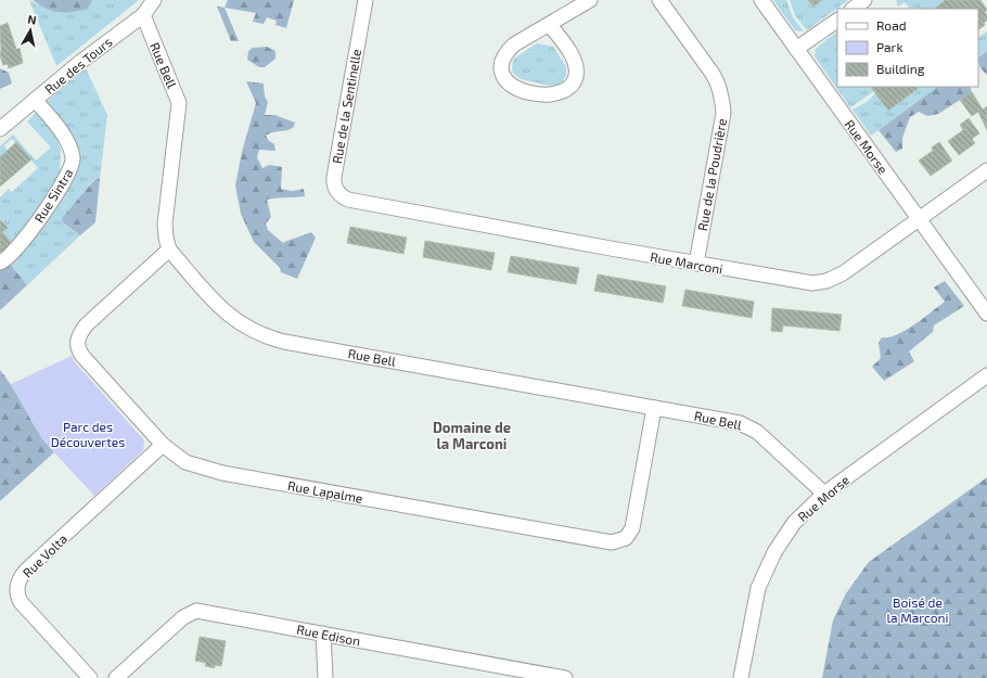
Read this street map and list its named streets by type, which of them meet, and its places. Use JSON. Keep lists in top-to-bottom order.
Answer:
{
  "streets": {
    "street": [
      "Rue des Tours",
      "Rue Bell",
      "Rue de la Sentinelle",
      "Rue Morse",
      "Rue de la Poudrière",
      "Rue Sintra",
      "Rue Marconi",
      "Rue Lapalme",
      "Rue Volta",
      "Rue Edison"
    ]
  },
  "crossings": [
    ["Rue des Tours", "Rue Bell"],
    ["Rue des Tours", "Rue Sintra"],
    ["Rue Bell", "Rue Morse"],
    ["Rue Bell", "Rue Lapalme"],
    ["Rue de la Sentinelle", "Rue Marconi"],
    ["Rue Morse", "Rue Marconi"],
    ["Rue de la Poudrière", "Rue Marconi"],
    ["Rue Lapalme", "Rue Volta"]
  ],
  "districts": ["Domaine de la Marconi"],
  "parks": ["Parc des Découvertes", "Boisé de la Marconi"],
  "legend": ["Road", "Park", "Building"],
  "north": "top"
}
